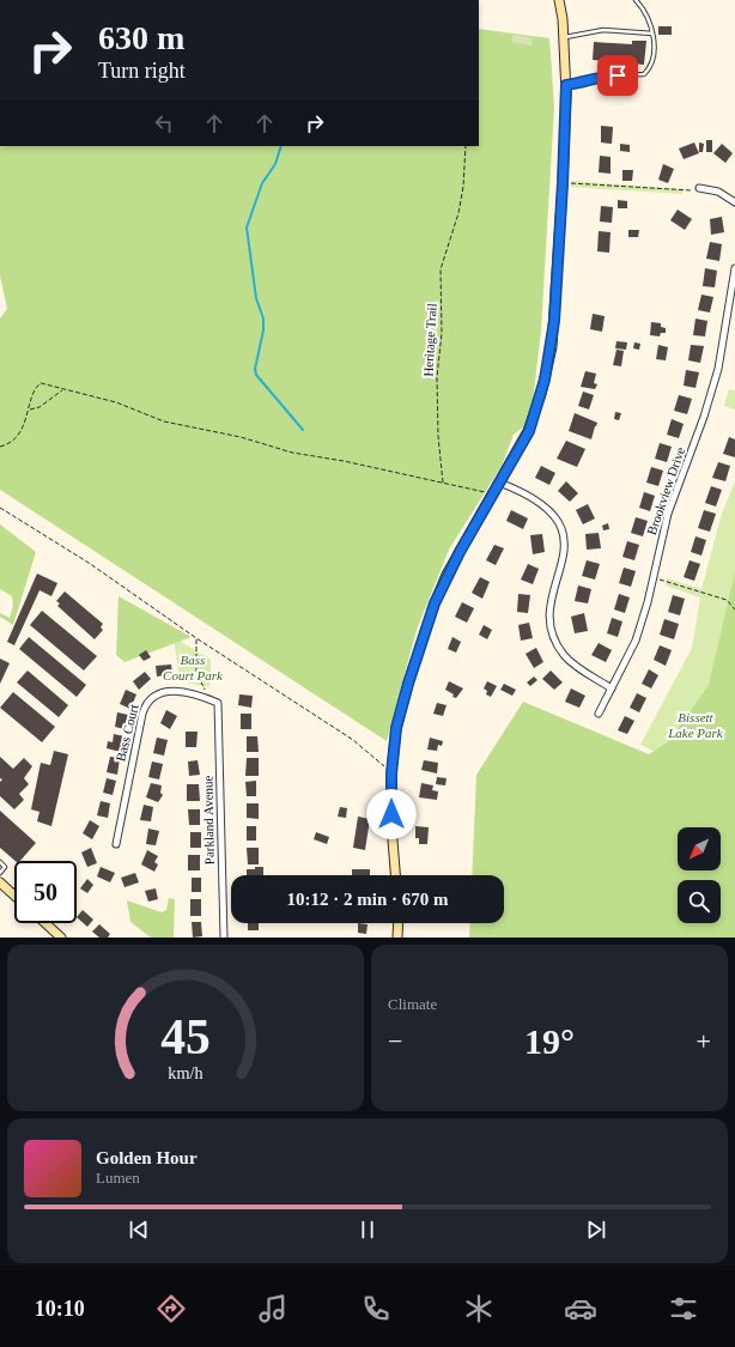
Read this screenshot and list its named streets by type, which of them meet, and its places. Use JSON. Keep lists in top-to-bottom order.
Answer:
{
  "streets": {
    "street": ["Brookview Drive", "Bass Court", "Parkland Avenue"],
    "path": ["Heritage Trail"]
  },
  "crossings": [
    ["Bass Court", "Parkland Avenue"]
  ],
  "parks": ["Bass Court Park", "Bissett Lake Park"],
  "north": "bottom left",
  "page": {
    "turn": ["630 m", "Turn right"],
    "limit": "50",
    "trip": "10:12 · 2 min · 670 m",
    "tile": "Climate",
    "heat": ["−", "19°", "+"],
    "song": ["Golden Hour", "Lumen"],
    "tabs": "10:10",
    "gauge": ["45", "km/h"]
  }
}
